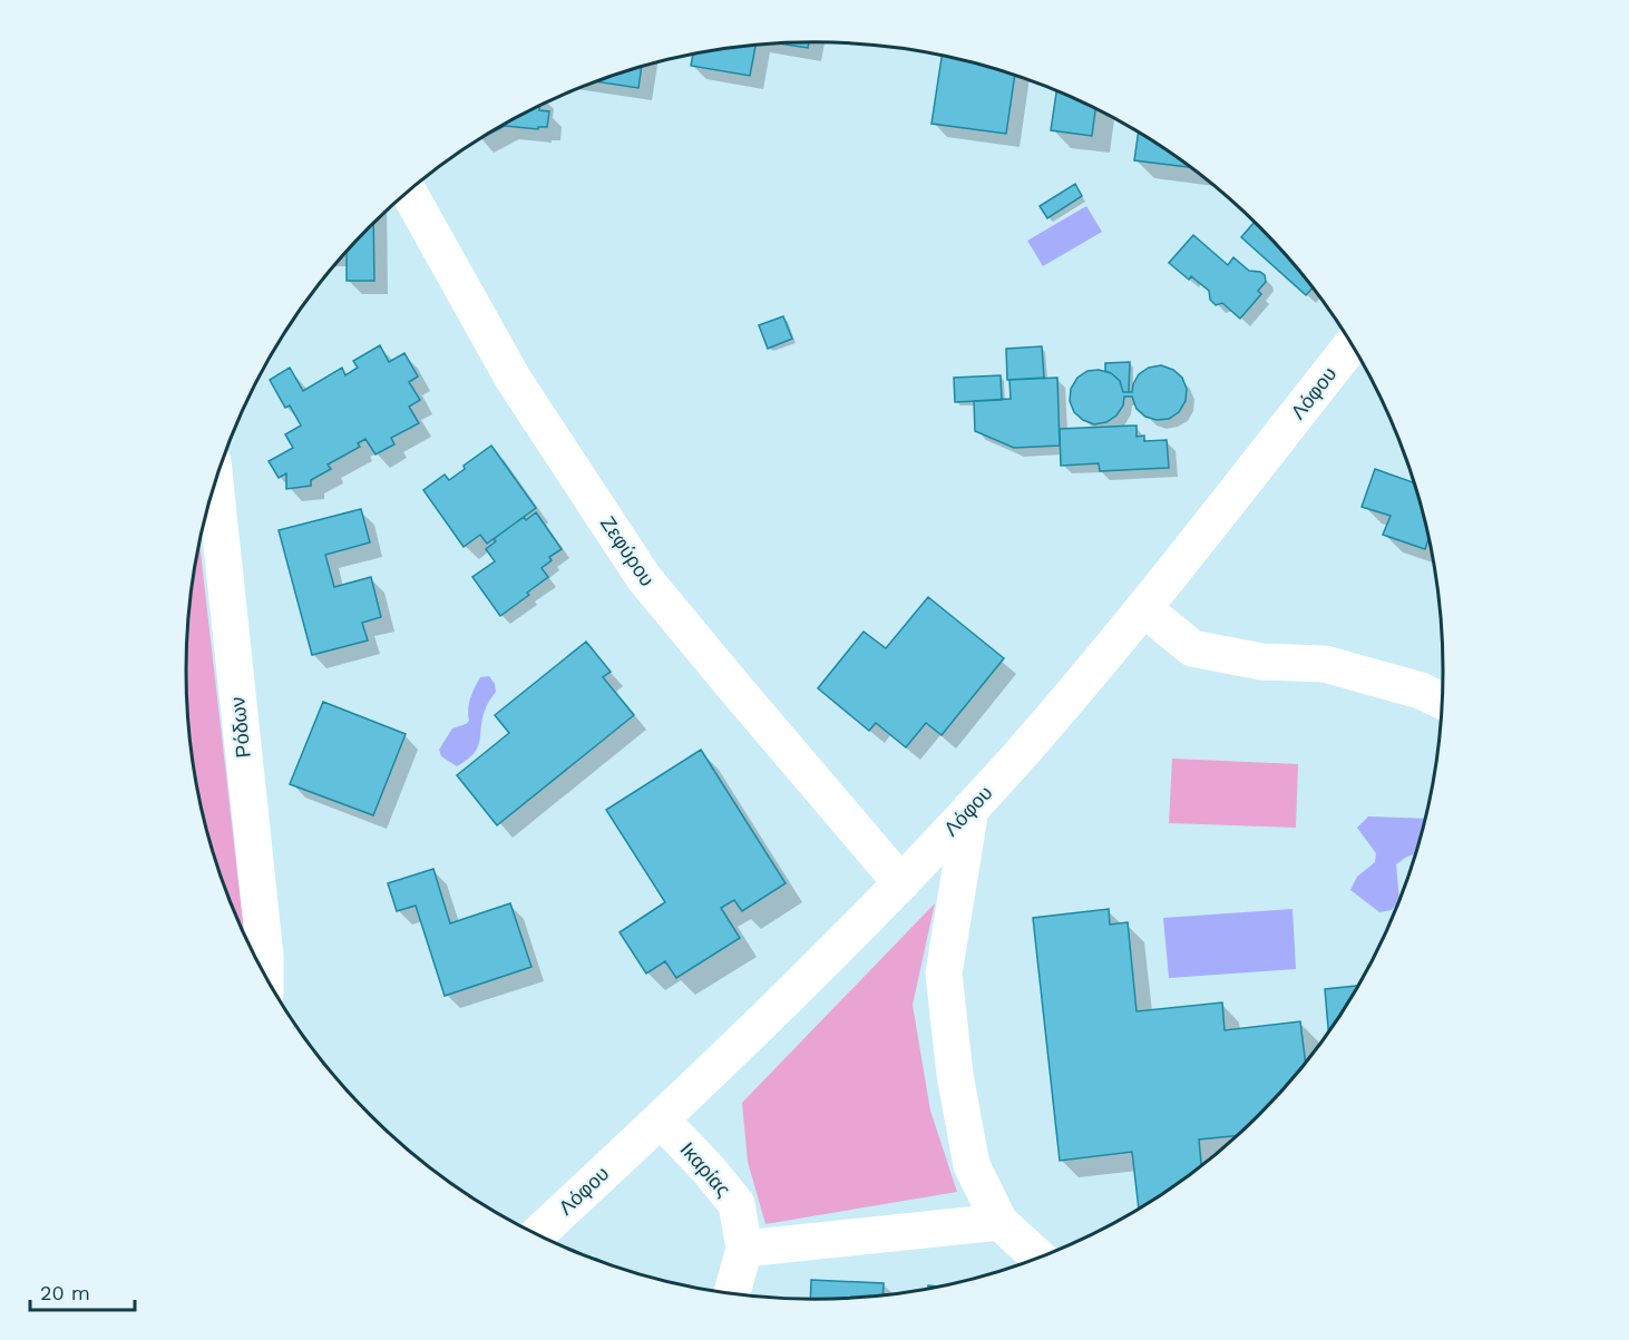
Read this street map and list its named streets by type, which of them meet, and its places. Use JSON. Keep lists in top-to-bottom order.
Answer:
{
  "streets": {
    "street": [
      "Λόφου",
      "Ζεφύρου",
      "Ρόδων",
      "Ικαρίας"
    ]
  },
  "crossings": [
    ["Λόφου", "Ζεφύρου"],
    ["Λόφου", "Ικαρίας"]
  ],
  "scale_bar": "20 m"
}
